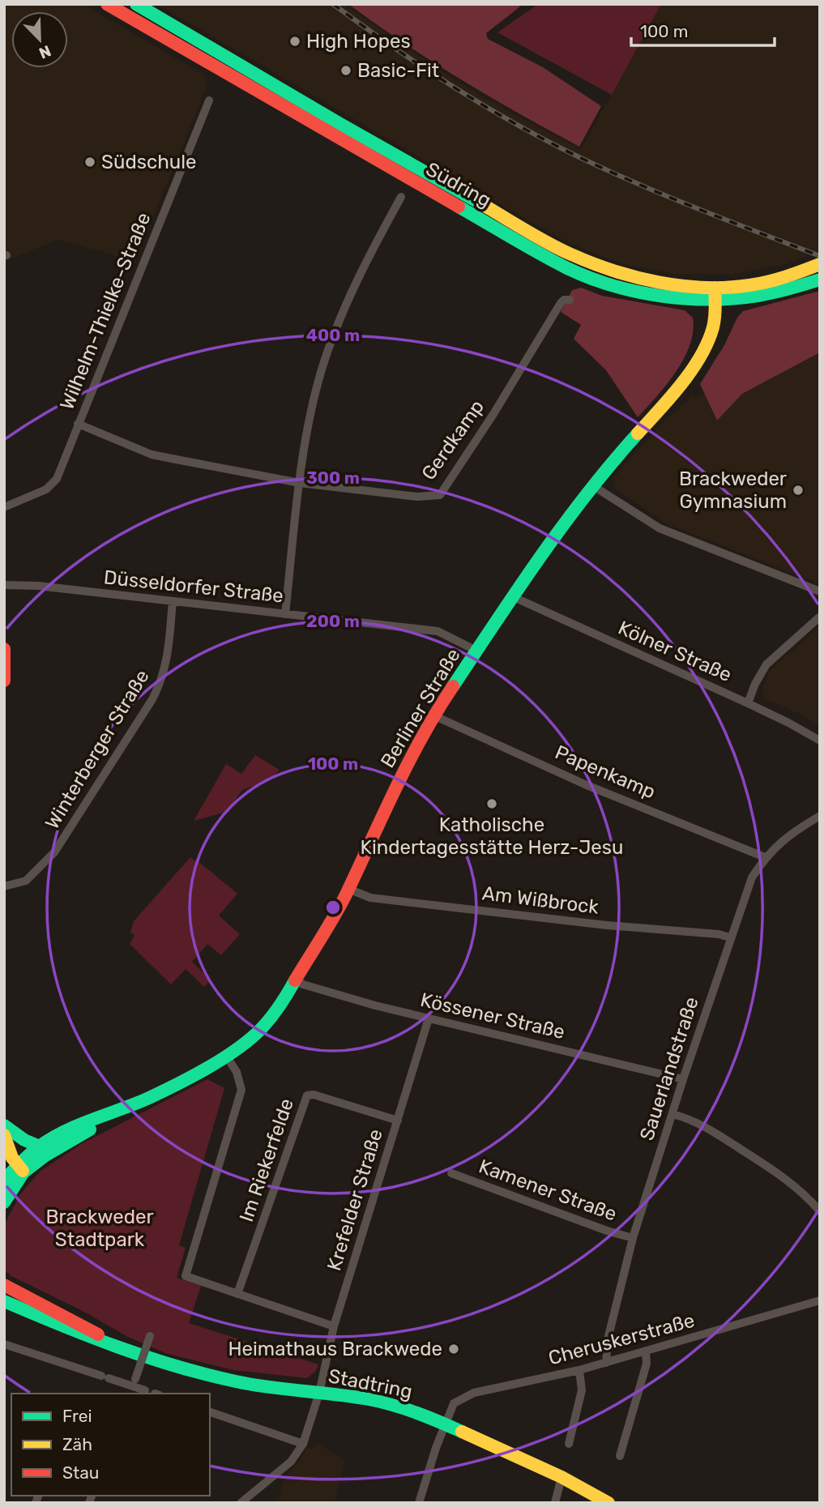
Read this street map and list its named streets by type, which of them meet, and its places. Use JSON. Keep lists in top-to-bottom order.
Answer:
{
  "streets": {
    "street": [
      "Südring",
      "Wilhelm-Thielke-Straße",
      "Gerdkamp",
      "Düsseldorfer Straße",
      "Kölner Straße",
      "Berliner Straße",
      "Winterberger Straße",
      "Papenkamp",
      "Am Wißbrock",
      "Kössener Straße",
      "Sauerlandstraße",
      "Im Riekerfelde",
      "Kamener Straße",
      "Krefelder Straße",
      "Cheruskerstraße",
      "Stadtring"
    ]
  },
  "crossings": [
    ["Südring", "Berliner Straße"],
    ["Wilhelm-Thielke-Straße", "Gerdkamp"],
    ["Düsseldorfer Straße", "Berliner Straße"],
    ["Düsseldorfer Straße", "Winterberger Straße"],
    ["Kölner Straße", "Berliner Straße"],
    ["Berliner Straße", "Papenkamp"],
    ["Berliner Straße", "Am Wißbrock"],
    ["Berliner Straße", "Kössener Straße"],
    ["Papenkamp", "Sauerlandstraße"],
    ["Am Wißbrock", "Sauerlandstraße"],
    ["Kössener Straße", "Sauerlandstraße"],
    ["Kössener Straße", "Krefelder Straße"],
    ["Sauerlandstraße", "Kamener Straße"],
    ["Sauerlandstraße", "Cheruskerstraße"],
    ["Im Riekerfelde", "Krefelder Straße"],
    ["Krefelder Straße", "Stadtring"],
    ["Cheruskerstraße", "Stadtring"]
  ],
  "parks": ["Brackweder Stadtpark"],
  "places": [
    "High Hopes",
    "Basic-Fit",
    "Südschule",
    "Brackweder Gymnasium",
    "Katholische Kindertagesstätte Herz-Jesu",
    "Heimathaus Brackwede"
  ],
  "legend": ["Frei", "Zäh", "Stau"],
  "scale_bar": "100 m",
  "north": "bottom right",
  "rings": [
    "400 m",
    "300 m",
    "200 m",
    "100 m"
  ]
}
